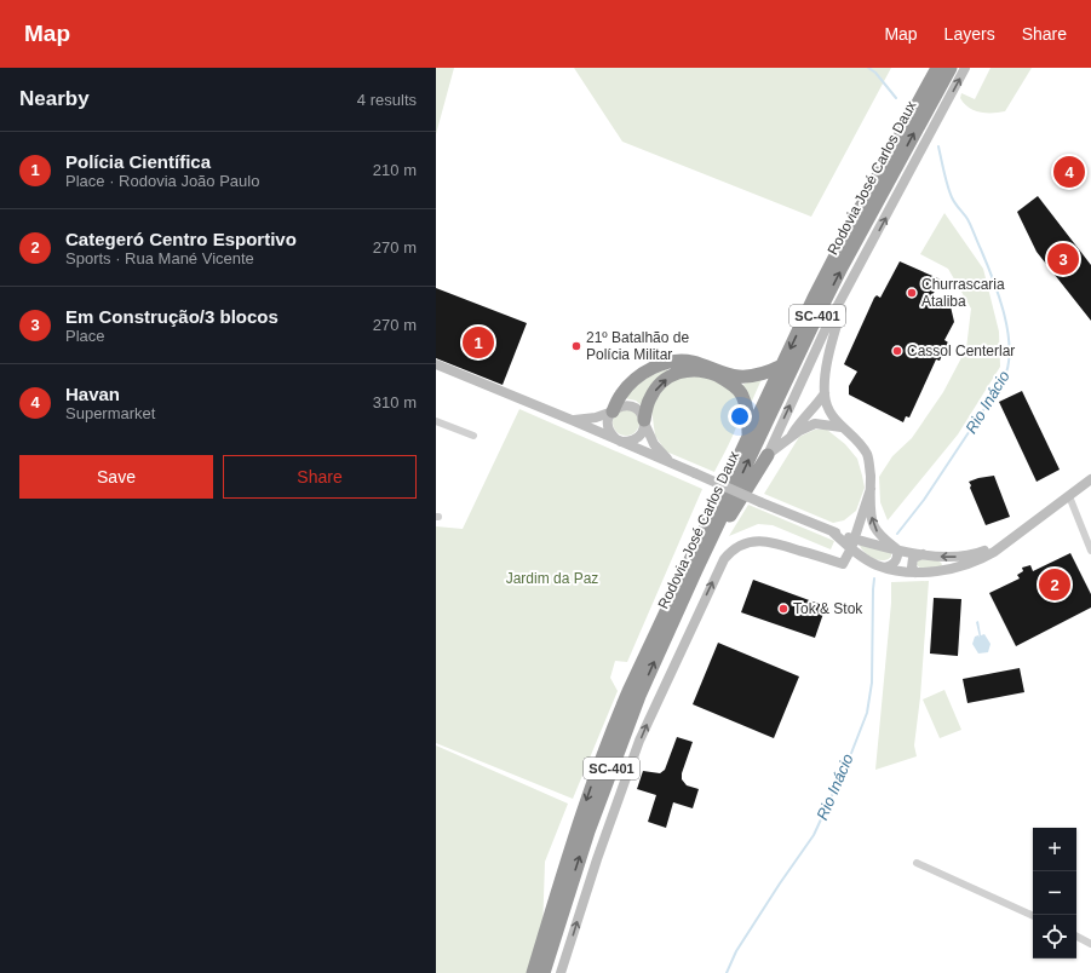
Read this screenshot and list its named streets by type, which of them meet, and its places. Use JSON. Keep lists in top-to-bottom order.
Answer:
{
  "streets": {
    "highway": ["Rodovia José Carlos Daux", "SC-401"]
  },
  "water": ["Rio Inácio"],
  "parks": ["Jardim da Paz"],
  "places": [
    "Churrascaria Ataliba",
    "21º Batalhão de Polícia Militar",
    "Cassol Centerlar",
    "Tok & Stok"
  ],
  "page": {
    "header": "Map",
    "nav": ["Map", "Layers", "Share"],
    "heading": ["Nearby", "4 results"],
    "list": [
      {
        "mark": "1",
        "name": "Polícia Científica",
        "note": "Place · Rodovia João Paulo",
        "value": "210 m"
      },
      {
        "mark": "2",
        "name": "Categeró Centro Esportivo",
        "note": "Sports · Rua Mané Vicente",
        "value": "270 m"
      },
      {
        "mark": "3",
        "name": "Em Construção/3 blocos",
        "note": "Place",
        "value": "270 m"
      },
      {
        "mark": "4",
        "name": "Havan",
        "note": "Supermarket",
        "value": "310 m"
      }
    ],
    "pins": [
      "4",
      "3",
      "1",
      "2"
    ],
    "buttons": ["Save", "Share"],
    "map_buttons": ["+", "−"]
  }
}
